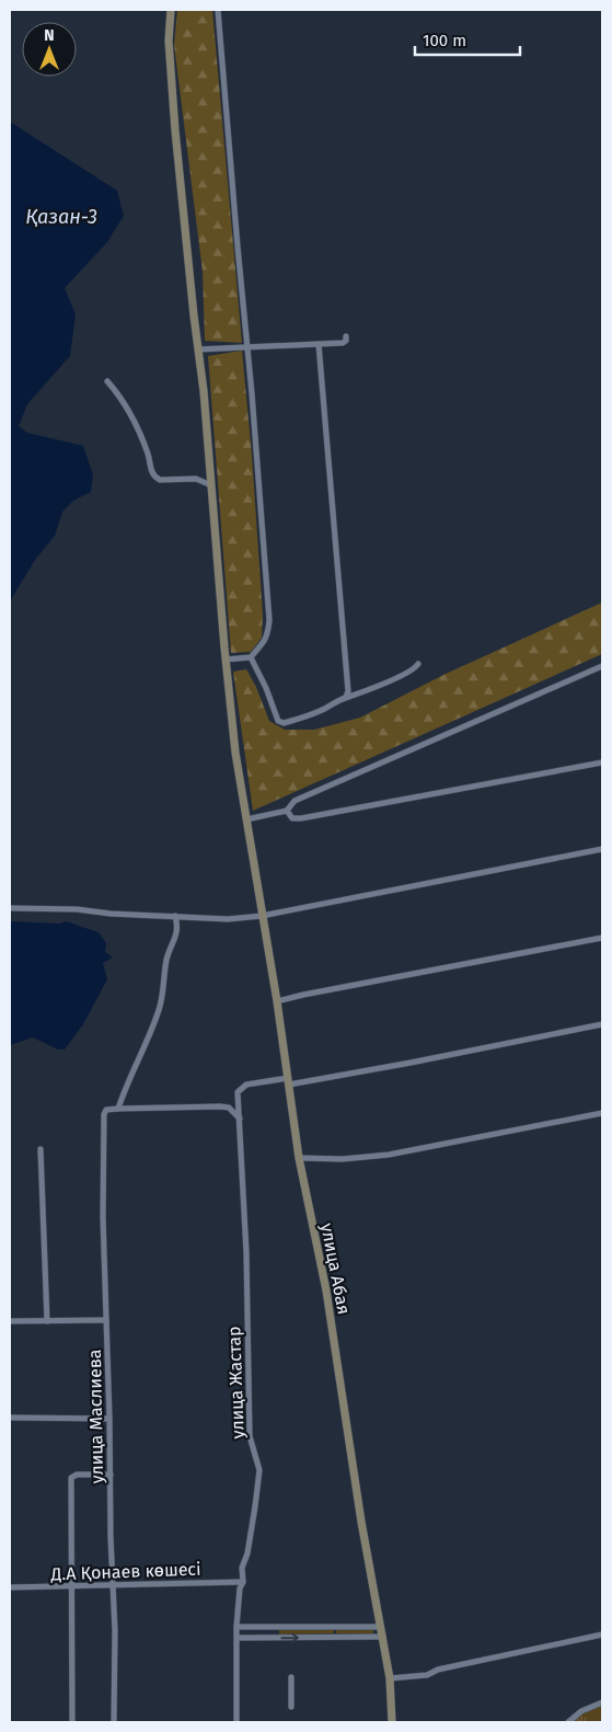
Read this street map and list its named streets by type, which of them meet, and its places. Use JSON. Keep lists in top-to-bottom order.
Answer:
{
  "streets": {
    "main road": ["улица Абая"],
    "street": ["улица Жастар", "улица Маслиева", "Д.А Қонаев көшесі"]
  },
  "crossings": [
    ["улица Абая", "улица Жастар"],
    ["улица Жастар", "Д.А Қонаев көшесі"],
    ["улица Маслиева", "Д.А Қонаев көшесі"]
  ],
  "water": ["Қазан-3"],
  "scale_bar": "100 m",
  "north": "top"
}
